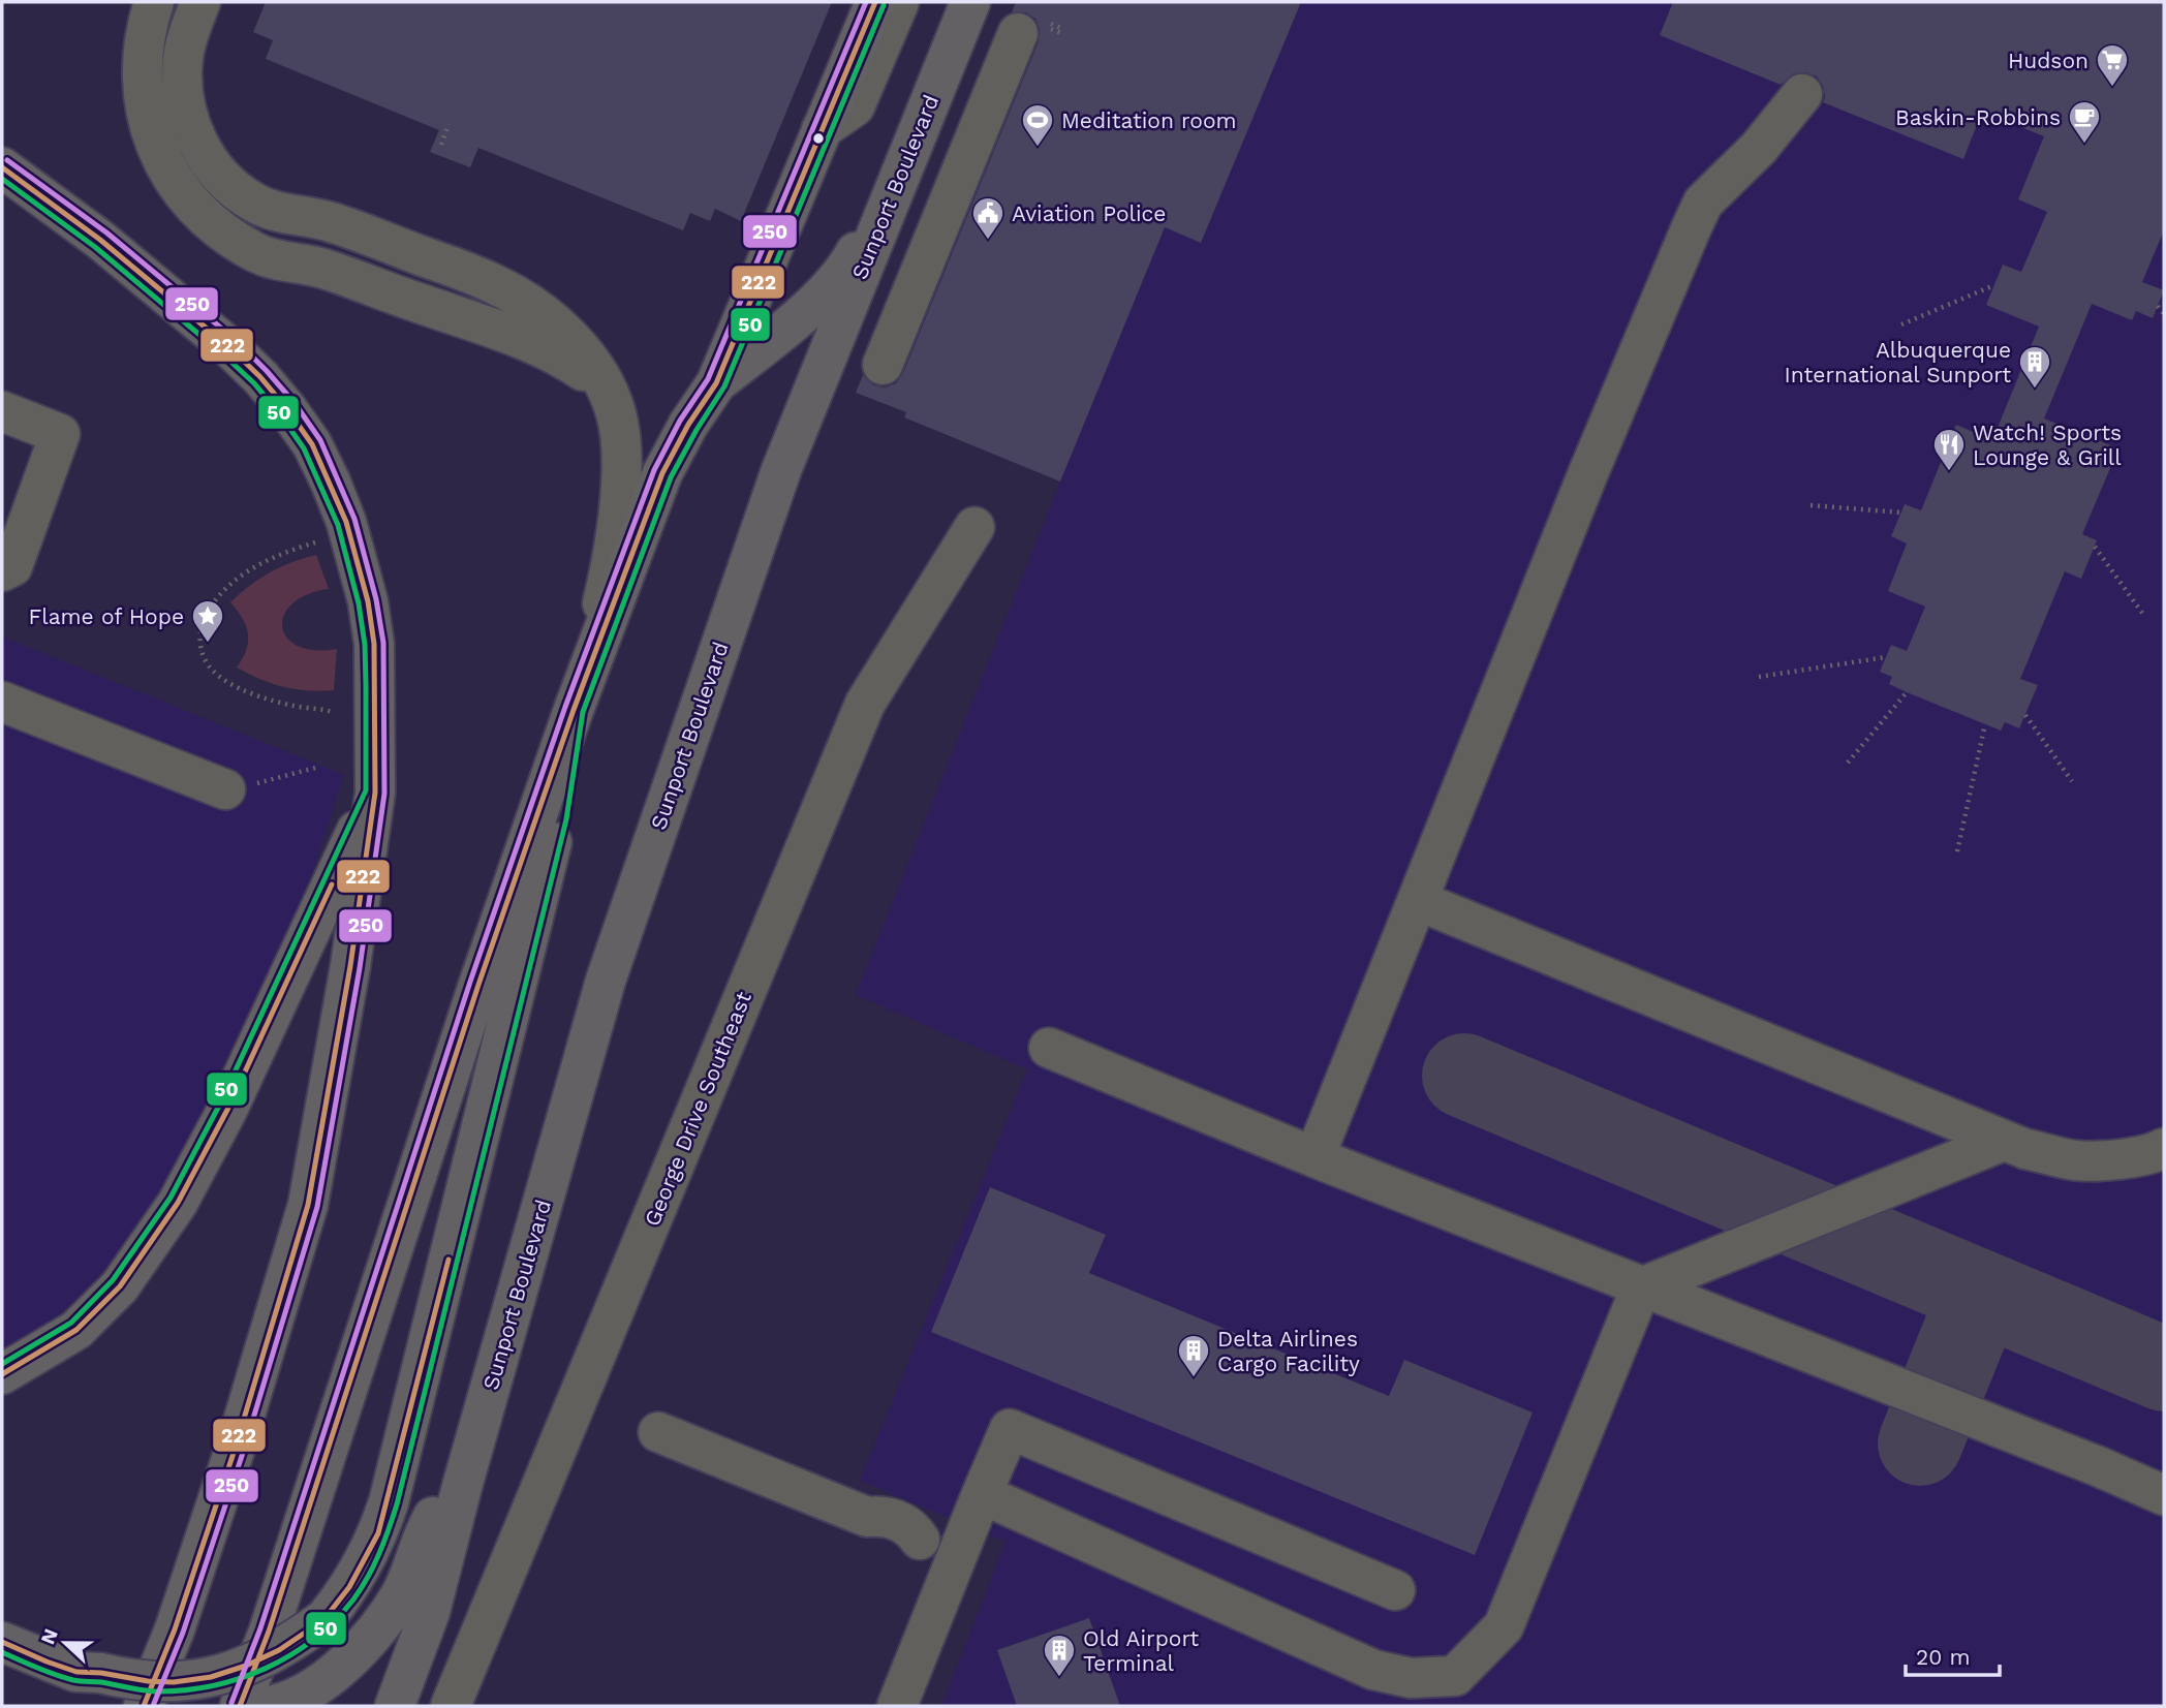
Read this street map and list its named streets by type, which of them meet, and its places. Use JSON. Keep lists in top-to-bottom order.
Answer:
{
  "streets": {
    "main road": ["Sunport Boulevard"],
    "street": ["George Drive Southeast"]
  },
  "places": {
    "supermarket": ["Hudson"],
    "cafe": ["Baskin-Robbins"],
    "sports": ["Meditation room"],
    "public building": ["Aviation Police"],
    "building": ["Albuquerque International Sunport", "Delta Airlines Cargo Facility", "Old Airport Terminal"],
    "restaurant": ["Watch! Sports Lounge & Grill"],
    "place": ["Flame of Hope"]
  },
  "lines": ["transit line 222", "transit line 250", "transit line 50"],
  "scale_bar": "20 m",
  "north": "left"
}
